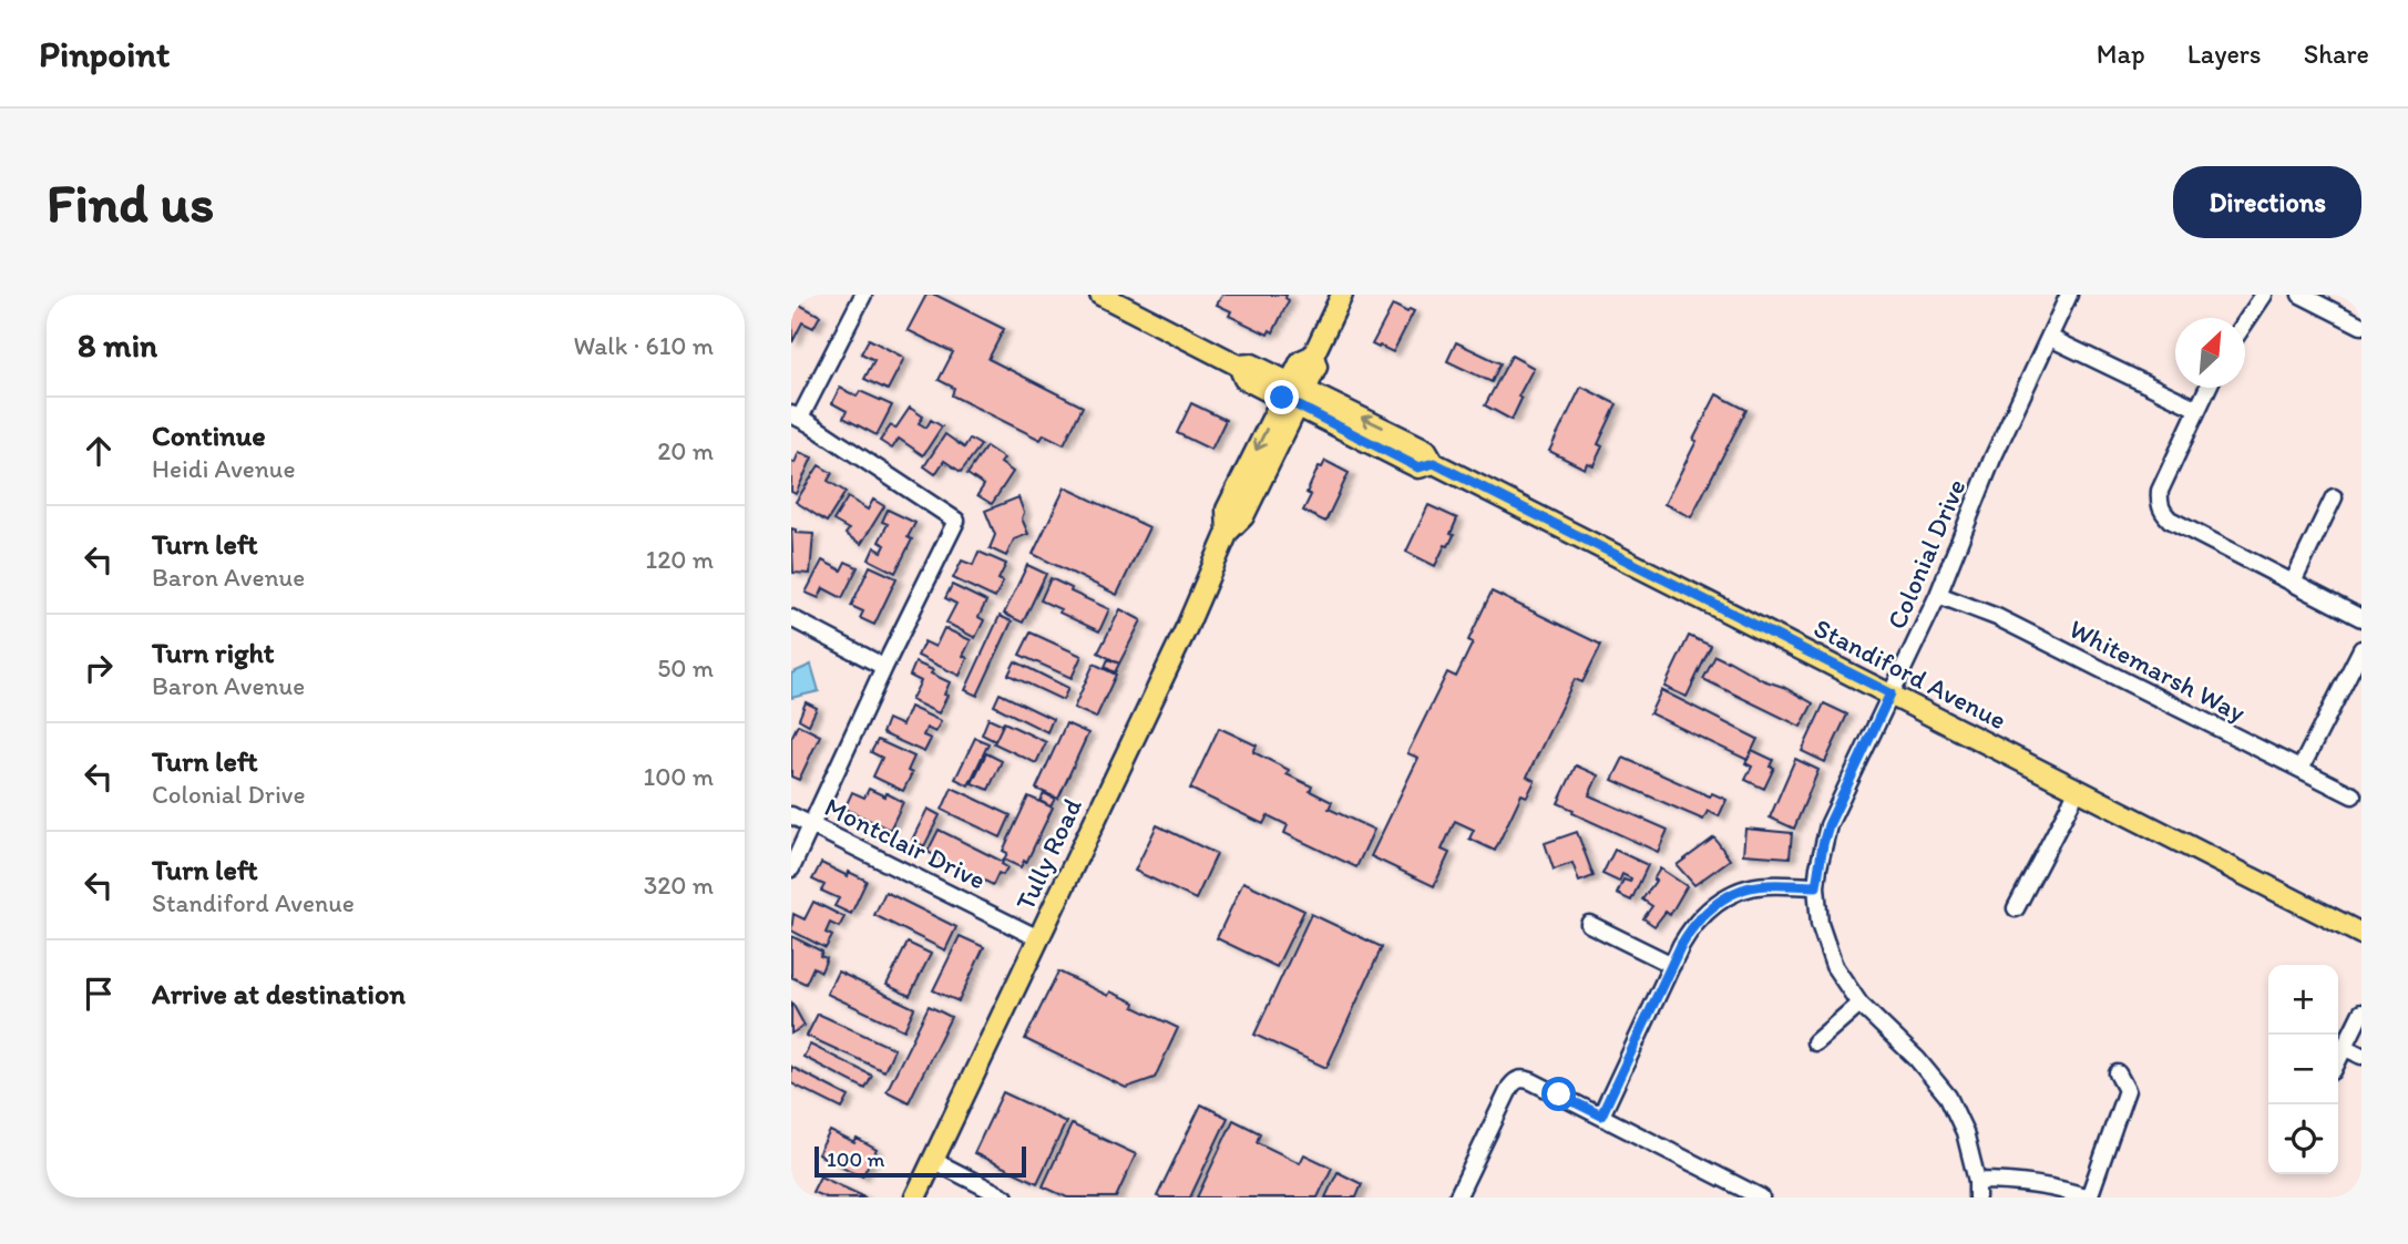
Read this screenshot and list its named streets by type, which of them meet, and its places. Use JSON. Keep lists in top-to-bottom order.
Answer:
{
  "streets": {
    "main road": ["Standiford Avenue", "Tully Road"],
    "street": ["Colonial Drive", "Whitemarsh Way", "Montclair Drive"]
  },
  "crossings": [
    ["Colonial Drive", "Whitemarsh Way"],
    ["Colonial Drive", "Standiford Avenue"],
    ["Standiford Avenue", "Tully Road"],
    ["Montclair Drive", "Tully Road"]
  ],
  "scale_bar": "100 m",
  "north": "top right",
  "page": {
    "header": "Pinpoint",
    "nav": ["Map", "Layers", "Share"],
    "buttons": "Directions",
    "title": "Find us",
    "heading": ["8 min", "Walk · 610 m"],
    "list": [
      ["Continue", "Heidi Avenue", "20 m"],
      ["Turn left", "Baron Avenue", "120 m"],
      ["Turn right", "Baron Avenue", "50 m"],
      ["Turn left", "Colonial Drive", "100 m"],
      ["Turn left", "Standiford Avenue", "320 m"],
      "Arrive at destination"
    ],
    "map_buttons": ["+", "−"],
    "scale": "100 m"
  }
}
